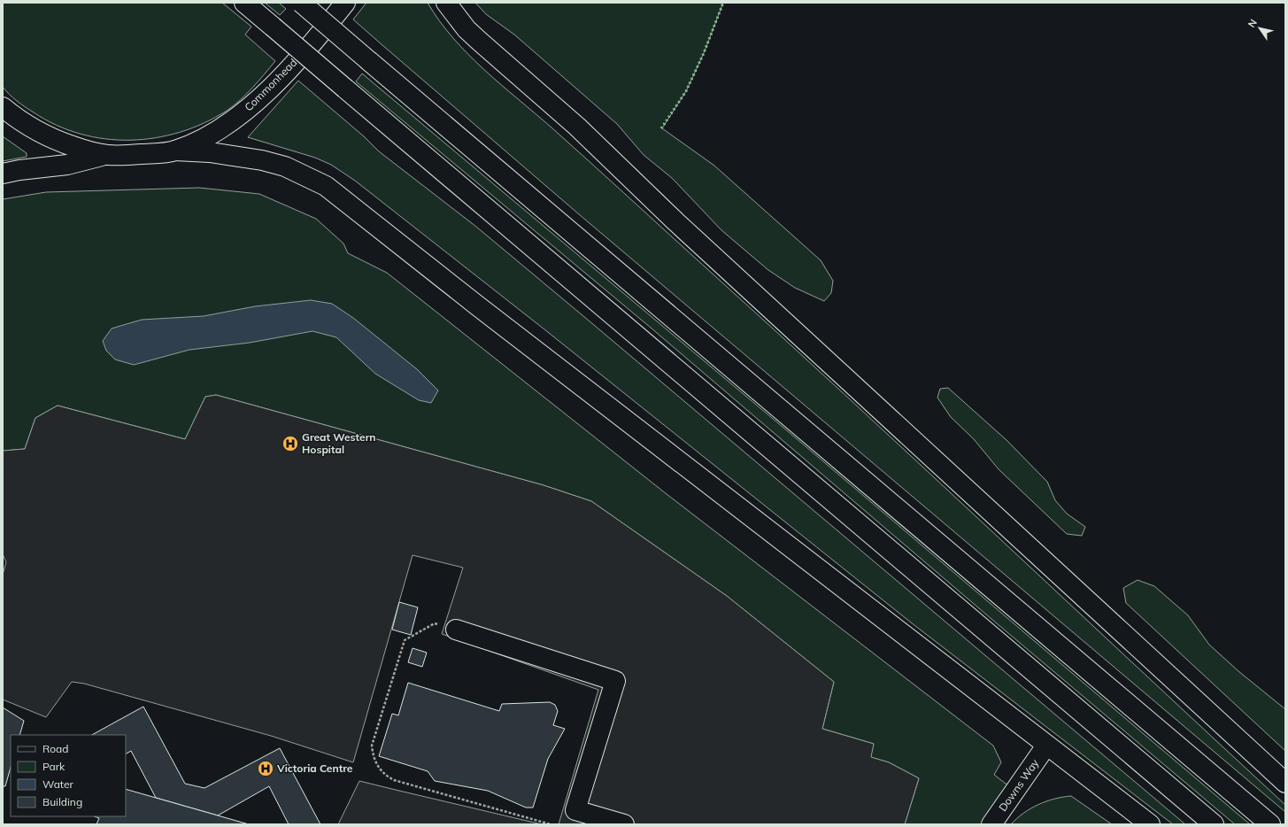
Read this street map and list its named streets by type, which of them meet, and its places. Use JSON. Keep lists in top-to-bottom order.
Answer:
{
  "streets": {
    "main road": ["Commonhead", "Downs Way"]
  },
  "places": {
    "hospital": ["Great Western Hospital", "Victoria Centre"]
  },
  "legend": [
    "Road",
    "Park",
    "Water",
    "Building"
  ],
  "north": "top left"
}
